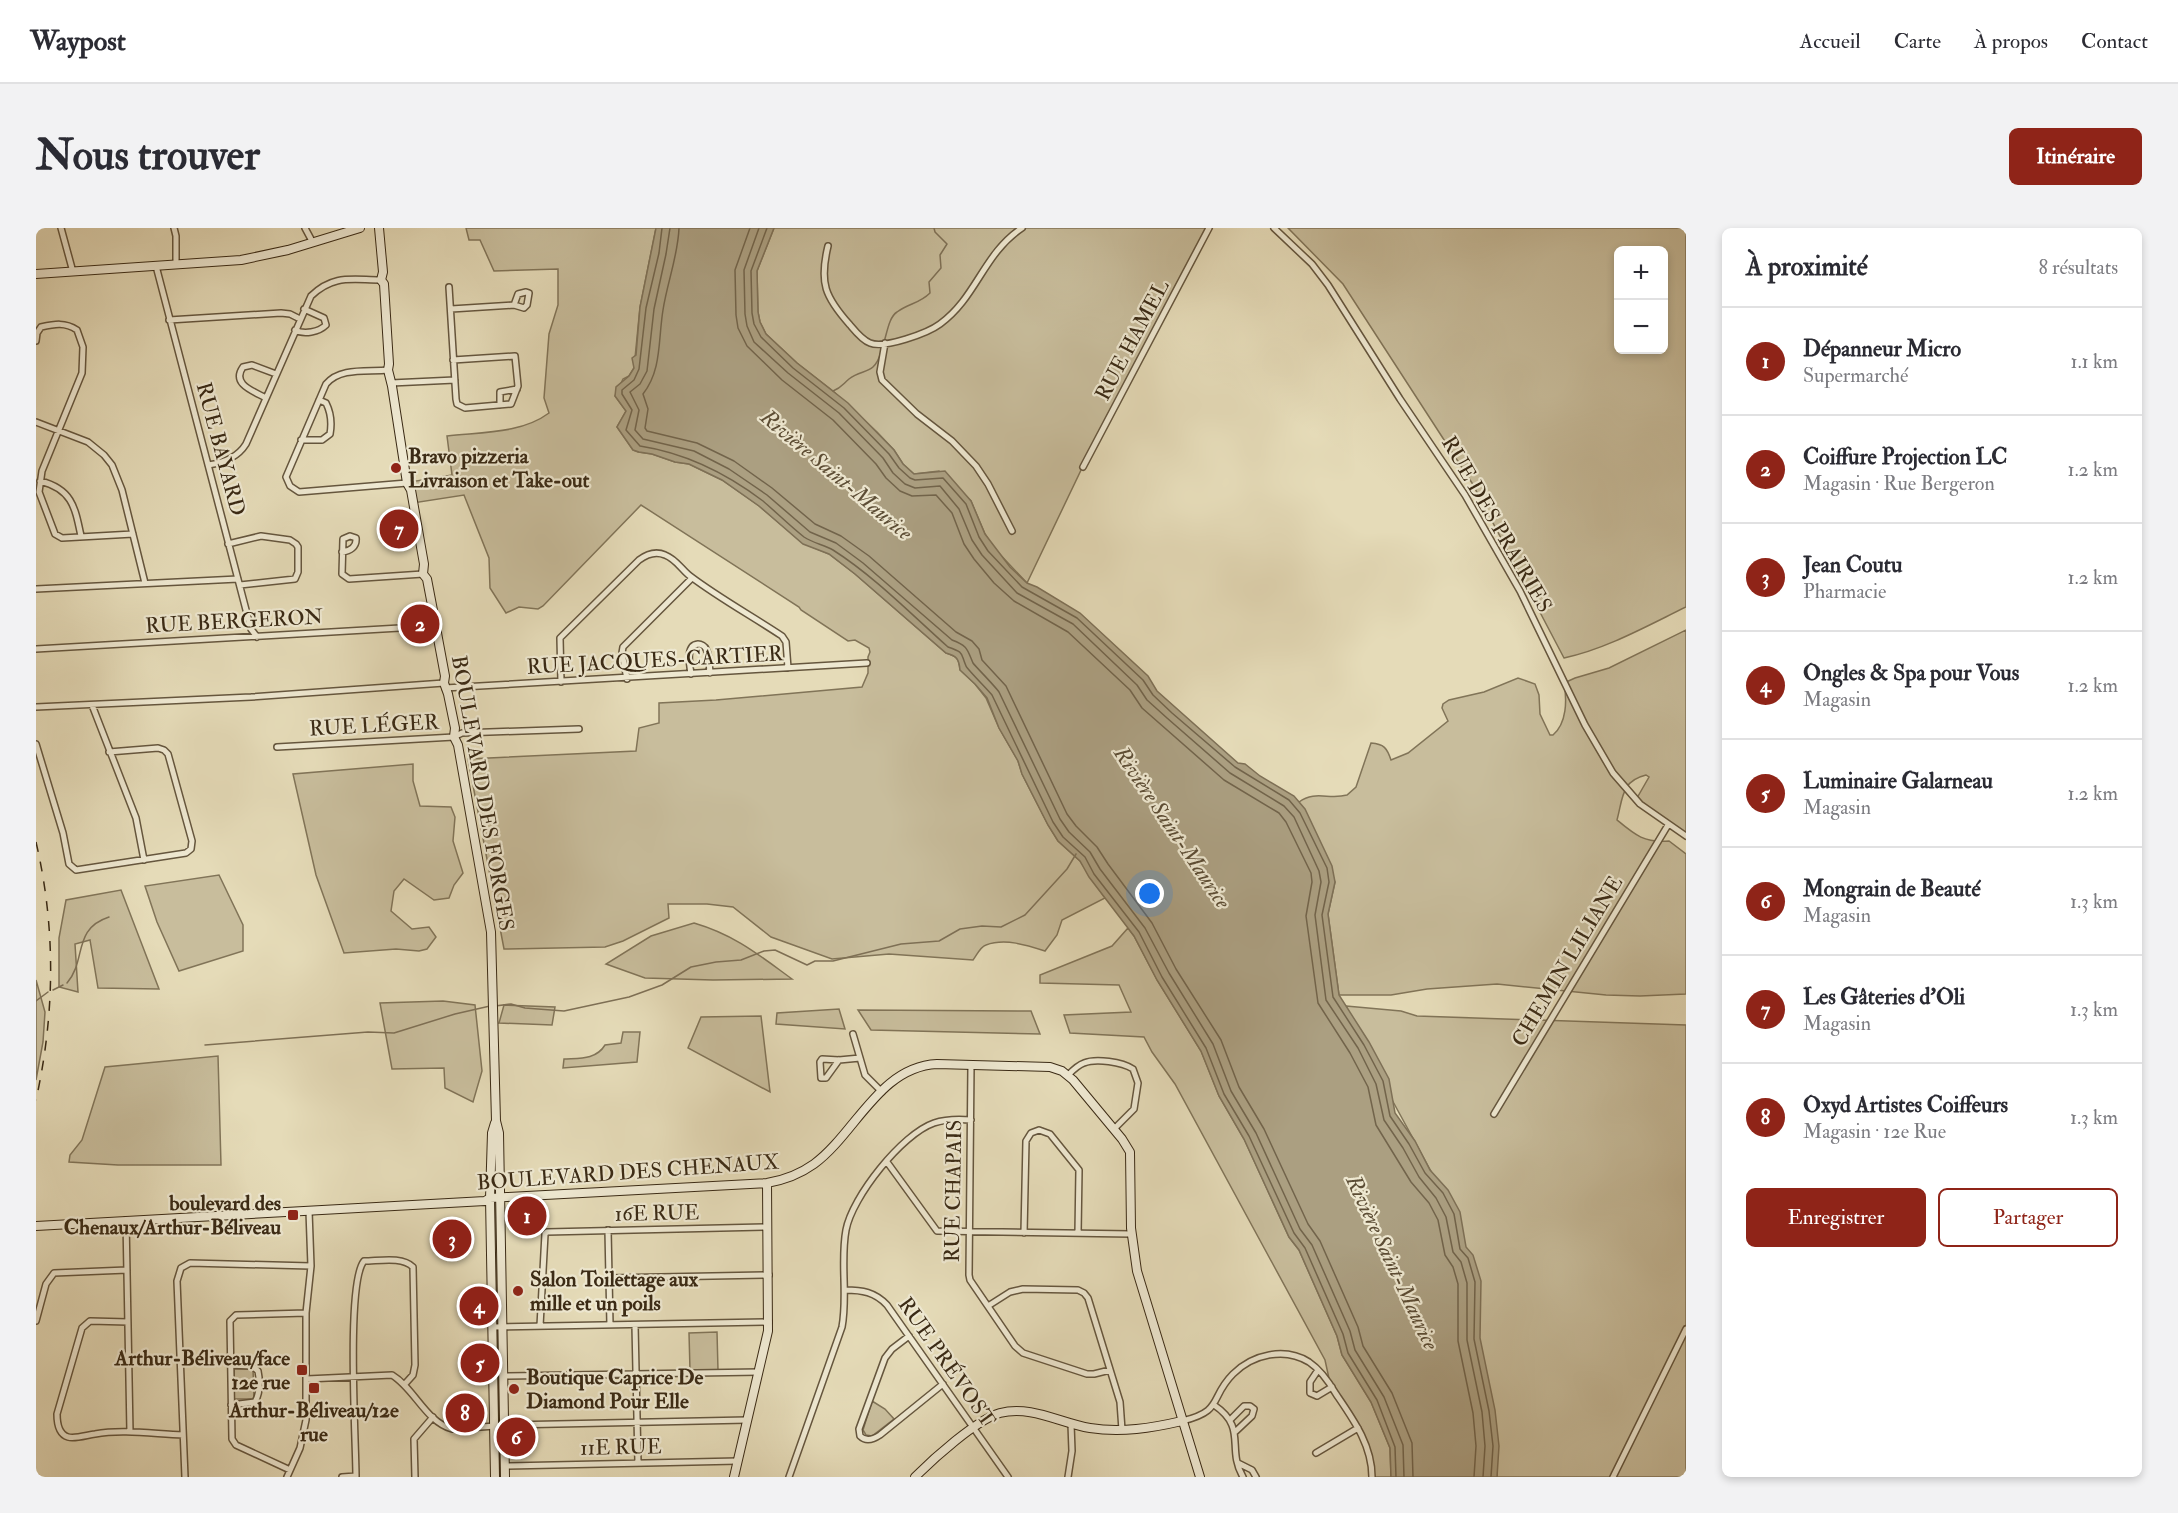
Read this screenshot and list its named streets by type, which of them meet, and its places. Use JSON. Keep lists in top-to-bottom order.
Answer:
{
  "streets": {
    "street": [
      "RUE HAMEL",
      "RUE BAYARD",
      "RUE DES PRAIRIES",
      "RUE BERGERON",
      "RUE JACQUES-CARTIER",
      "RUE LÉGER",
      "BOULEVARD DES FORGES",
      "CHEMIN LILIANE",
      "BOULEVARD DES CHENAUX",
      "RUE CHAPAIS",
      "16E RUE",
      "RUE PRÉVOST",
      "11E RUE"
    ]
  },
  "crossings": [
    ["RUE BAYARD", "RUE BERGERON"],
    ["RUE DES PRAIRIES", "CHEMIN LILIANE"],
    ["RUE BERGERON", "BOULEVARD DES FORGES"],
    ["RUE JACQUES-CARTIER", "BOULEVARD DES FORGES"],
    ["RUE LÉGER", "BOULEVARD DES FORGES"],
    ["BOULEVARD DES FORGES", "BOULEVARD DES CHENAUX"],
    ["BOULEVARD DES FORGES", "11E RUE"],
    ["BOULEVARD DES CHENAUX", "RUE CHAPAIS"]
  ],
  "water": ["Rivière Saint-Maurice"],
  "places": {
    "other": ["Bravo pizzeria Livraison et Take-out", "Salon Toilettage aux mille et un poils", "Boutique Caprice De Diamond Pour Elle"],
    "transit": ["boulevard des Chenaux/Arthur-Béliveau", "Arthur-Béliveau/face 12e rue", "Arthur-Béliveau/12e rue"]
  },
  "page": {
    "header": "Waypost",
    "nav": [
      "Accueil",
      "Carte",
      "À propos",
      "Contact"
    ],
    "buttons": [
      "Itinéraire",
      ["Enregistrer", "Partager"]
    ],
    "title": "Nous trouver",
    "heading": ["À proximité", "8 résultats"],
    "map_buttons": ["+", "−"],
    "list": [
      {
        "mark": "1",
        "name": "Dépanneur Micro",
        "note": "Supermarché",
        "value": "1.1 km"
      },
      {
        "mark": "2",
        "name": "Coiffure Projection LC",
        "note": "Magasin · Rue Bergeron",
        "value": "1.2 km"
      },
      {
        "mark": "3",
        "name": "Jean Coutu",
        "note": "Pharmacie",
        "value": "1.2 km"
      },
      {
        "mark": "4",
        "name": "Ongles & Spa pour Vous",
        "note": "Magasin",
        "value": "1.2 km"
      },
      {
        "mark": "5",
        "name": "Luminaire Galarneau",
        "note": "Magasin",
        "value": "1.2 km"
      },
      {
        "mark": "6",
        "name": "Mongrain de Beauté",
        "note": "Magasin",
        "value": "1.3 km"
      },
      {
        "mark": "7",
        "name": "Les Gâteries d'Oli",
        "note": "Magasin",
        "value": "1.3 km"
      },
      {
        "mark": "8",
        "name": "Oxyd Artistes Coiffeurs",
        "note": "Magasin · 12e Rue",
        "value": "1.3 km"
      }
    ],
    "pins": [
      "7",
      "2",
      "1",
      "3",
      "4",
      "5",
      "8",
      "6"
    ]
  }
}
